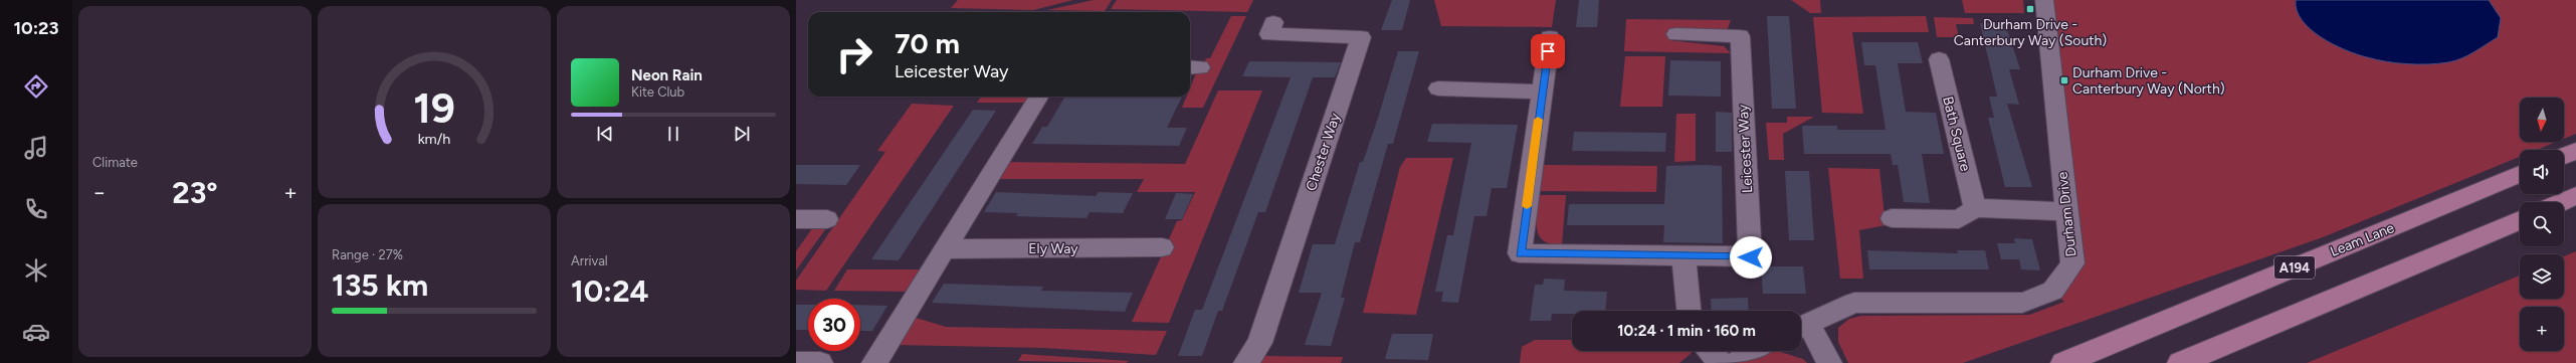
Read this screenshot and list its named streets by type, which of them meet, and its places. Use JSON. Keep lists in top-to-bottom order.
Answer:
{
  "streets": {
    "highway": ["Leam Lane", "A194"],
    "street": [
      "Bath Square",
      "Leicester Way",
      "Chester Way",
      "Durham Drive",
      "Ely Way"
    ]
  },
  "places": {
    "transit": ["Durham Drive - Canterbury Way (South)", "Durham Drive - Canterbury Way (North)"]
  },
  "north": "bottom",
  "page": {
    "tabs": "10:23",
    "tile": [
      "Climate",
      ["Range · 27%", "135 km"],
      ["Arrival", "10:24"]
    ],
    "turn": ["70 m", "Leicester Way"],
    "song": ["Neon Rain", "Kite Club"],
    "map_buttons": "+",
    "heat": ["−", "23°", "+"],
    "limit": "30",
    "trip": "10:24 · 1 min · 160 m",
    "gauge": ["19", "km/h"]
  }
}
